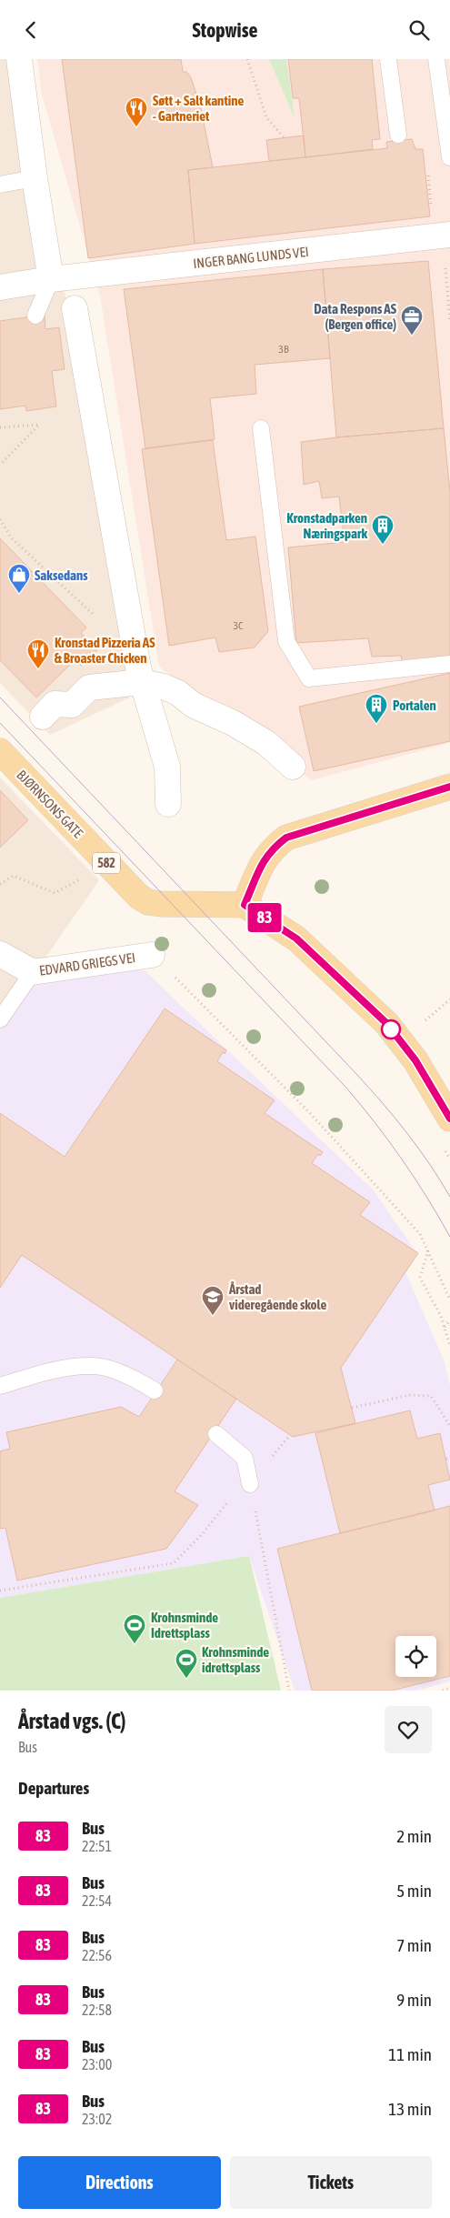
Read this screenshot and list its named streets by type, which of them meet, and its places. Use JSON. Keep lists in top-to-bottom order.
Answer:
{
  "streets": {
    "main road": ["BJØRNSONS GATE", "582"],
    "street": ["INGER BANG LUNDS VEI", "EDVARD GRIEGS VEI"]
  },
  "places": {
    "restaurant": ["Søtt + Salt kantine - Gartneriet", "Kronstad Pizzeria AS & Broaster Chicken"],
    "office": ["Data Respons AS (Bergen office)"],
    "building": ["Kronstadparken Næringspark", "Portalen"],
    "shop": ["Saksedans"],
    "school or university": ["Årstad videregående skole"],
    "sports": ["Krohnsminde Idrettsplass", "Krohnsminde idrettsplass"]
  },
  "lines": ["bus line 83"],
  "house_numbers": ["3B", "3C"],
  "page": {
    "header": "Stopwise",
    "on_map": "83",
    "heading": [
      ["Årstad vgs. (C)", "Bus"],
      "Departures"
    ],
    "list": [
      {
        "mark": "83",
        "name": "Bus",
        "note": "22:51",
        "value": "2 min"
      },
      {
        "mark": "83",
        "name": "Bus",
        "note": "22:54",
        "value": "5 min"
      },
      {
        "mark": "83",
        "name": "Bus",
        "note": "22:56",
        "value": "7 min"
      },
      {
        "mark": "83",
        "name": "Bus",
        "note": "22:58",
        "value": "9 min"
      },
      {
        "mark": "83",
        "name": "Bus",
        "note": "23:00",
        "value": "11 min"
      },
      {
        "mark": "83",
        "name": "Bus",
        "note": "23:02",
        "value": "13 min"
      }
    ],
    "buttons": ["Directions", "Tickets"]
  }
}
